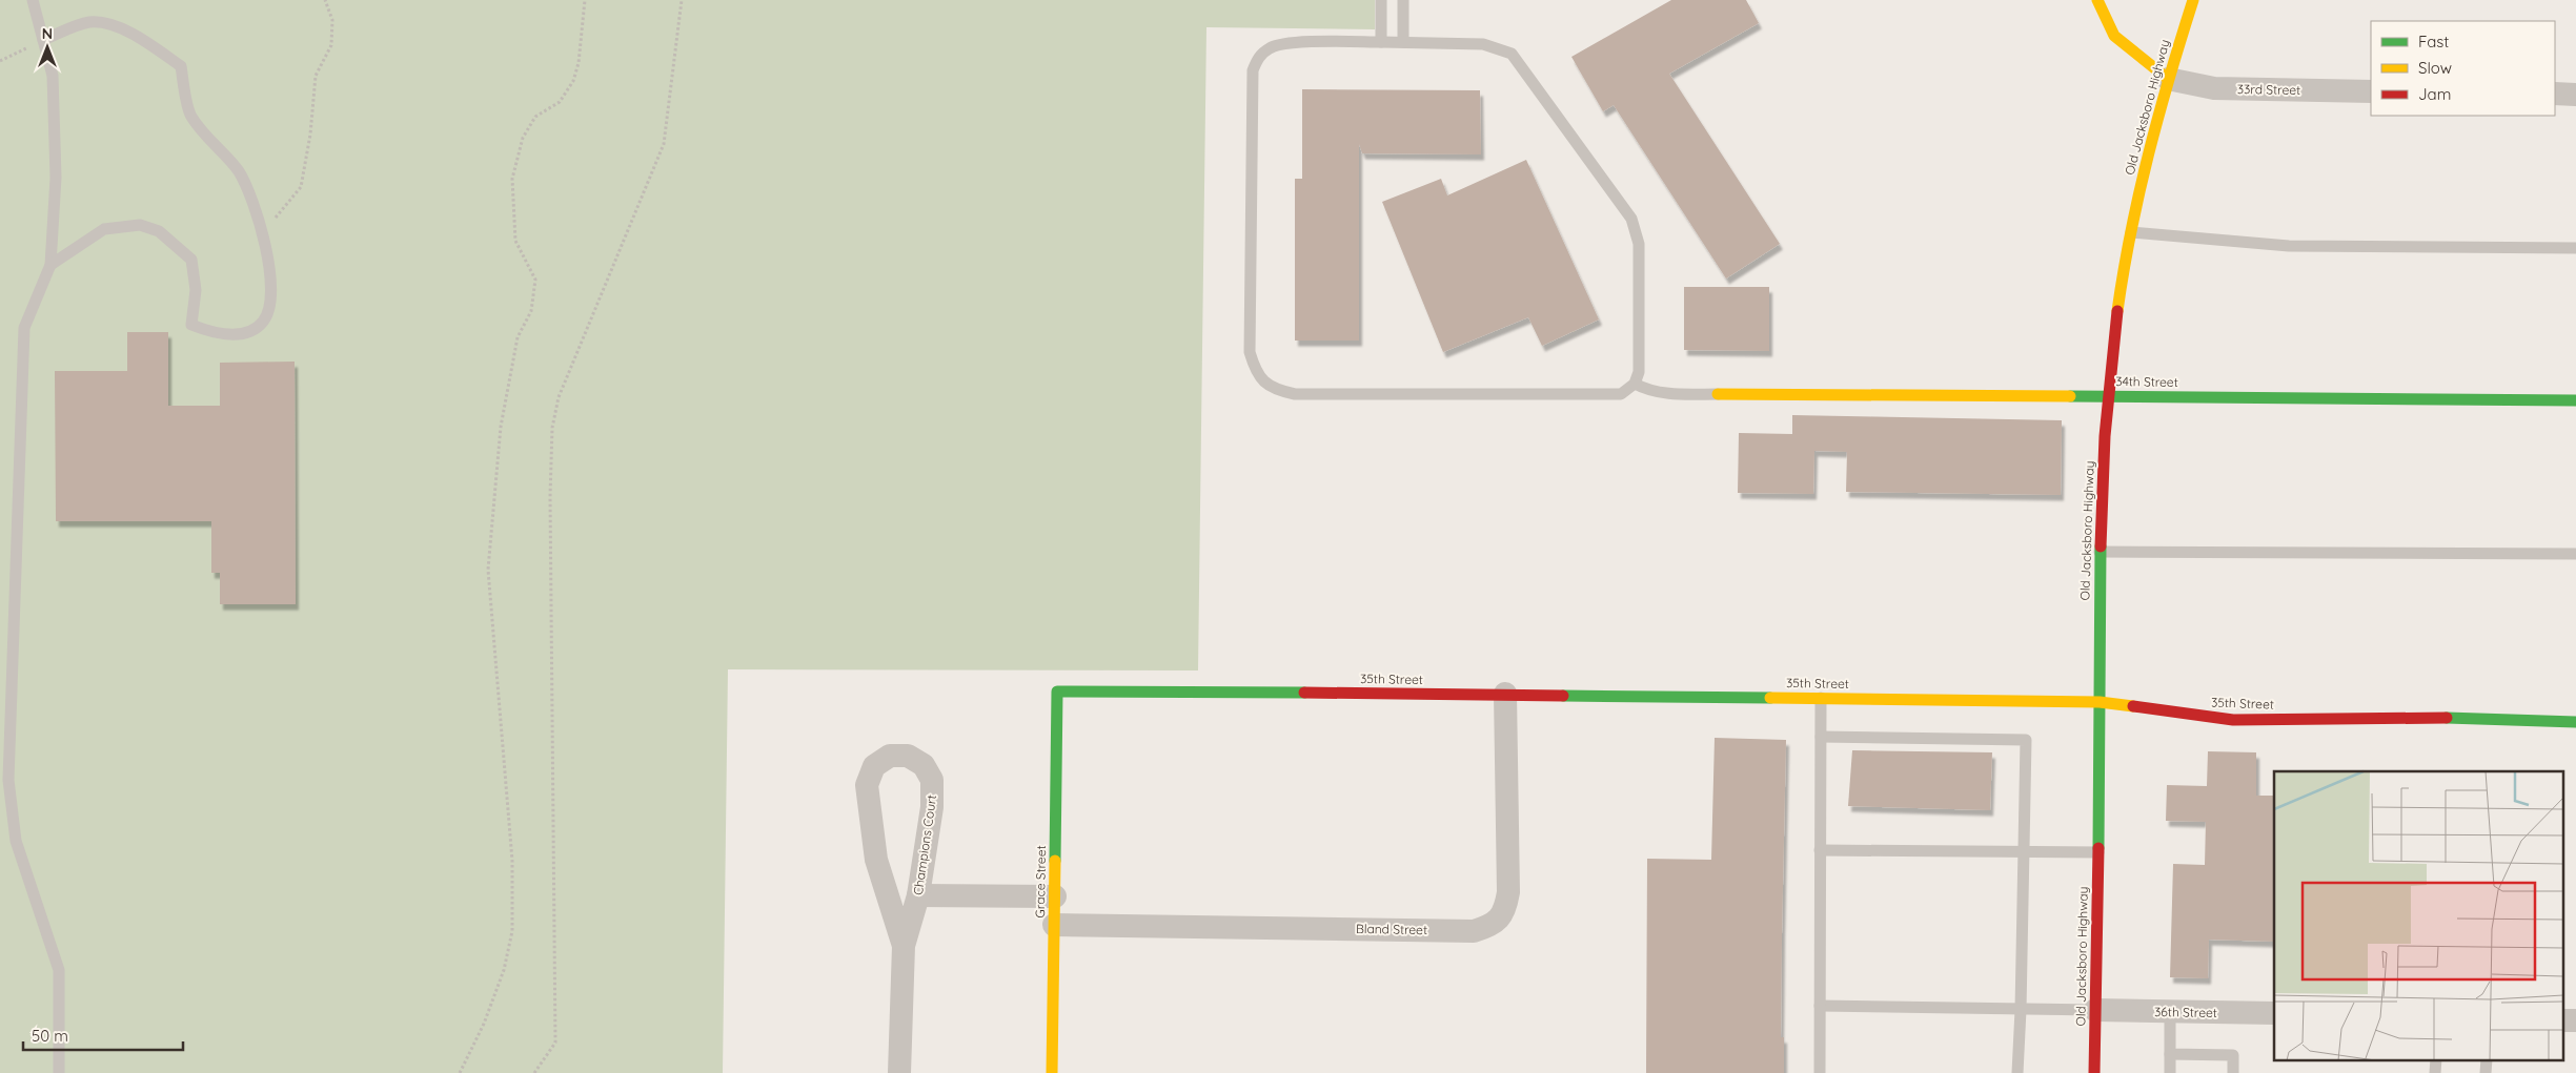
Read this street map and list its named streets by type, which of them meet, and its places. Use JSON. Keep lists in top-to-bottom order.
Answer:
{
  "streets": {
    "street": [
      "33rd Street",
      "Old Jacksboro Highway",
      "34th Street",
      "35th Street",
      "Champions Court",
      "Grace Street",
      "Bland Street",
      "36th Street"
    ]
  },
  "crossings": [
    ["33rd Street", "Old Jacksboro Highway"],
    ["Old Jacksboro Highway", "34th Street"],
    ["Old Jacksboro Highway", "35th Street"],
    ["Old Jacksboro Highway", "36th Street"],
    ["35th Street", "Grace Street"],
    ["35th Street", "Bland Street"],
    ["Grace Street", "Bland Street"]
  ],
  "legend": ["Fast", "Slow", "Jam"],
  "scale_bar": "50 m",
  "north": "top"
}
